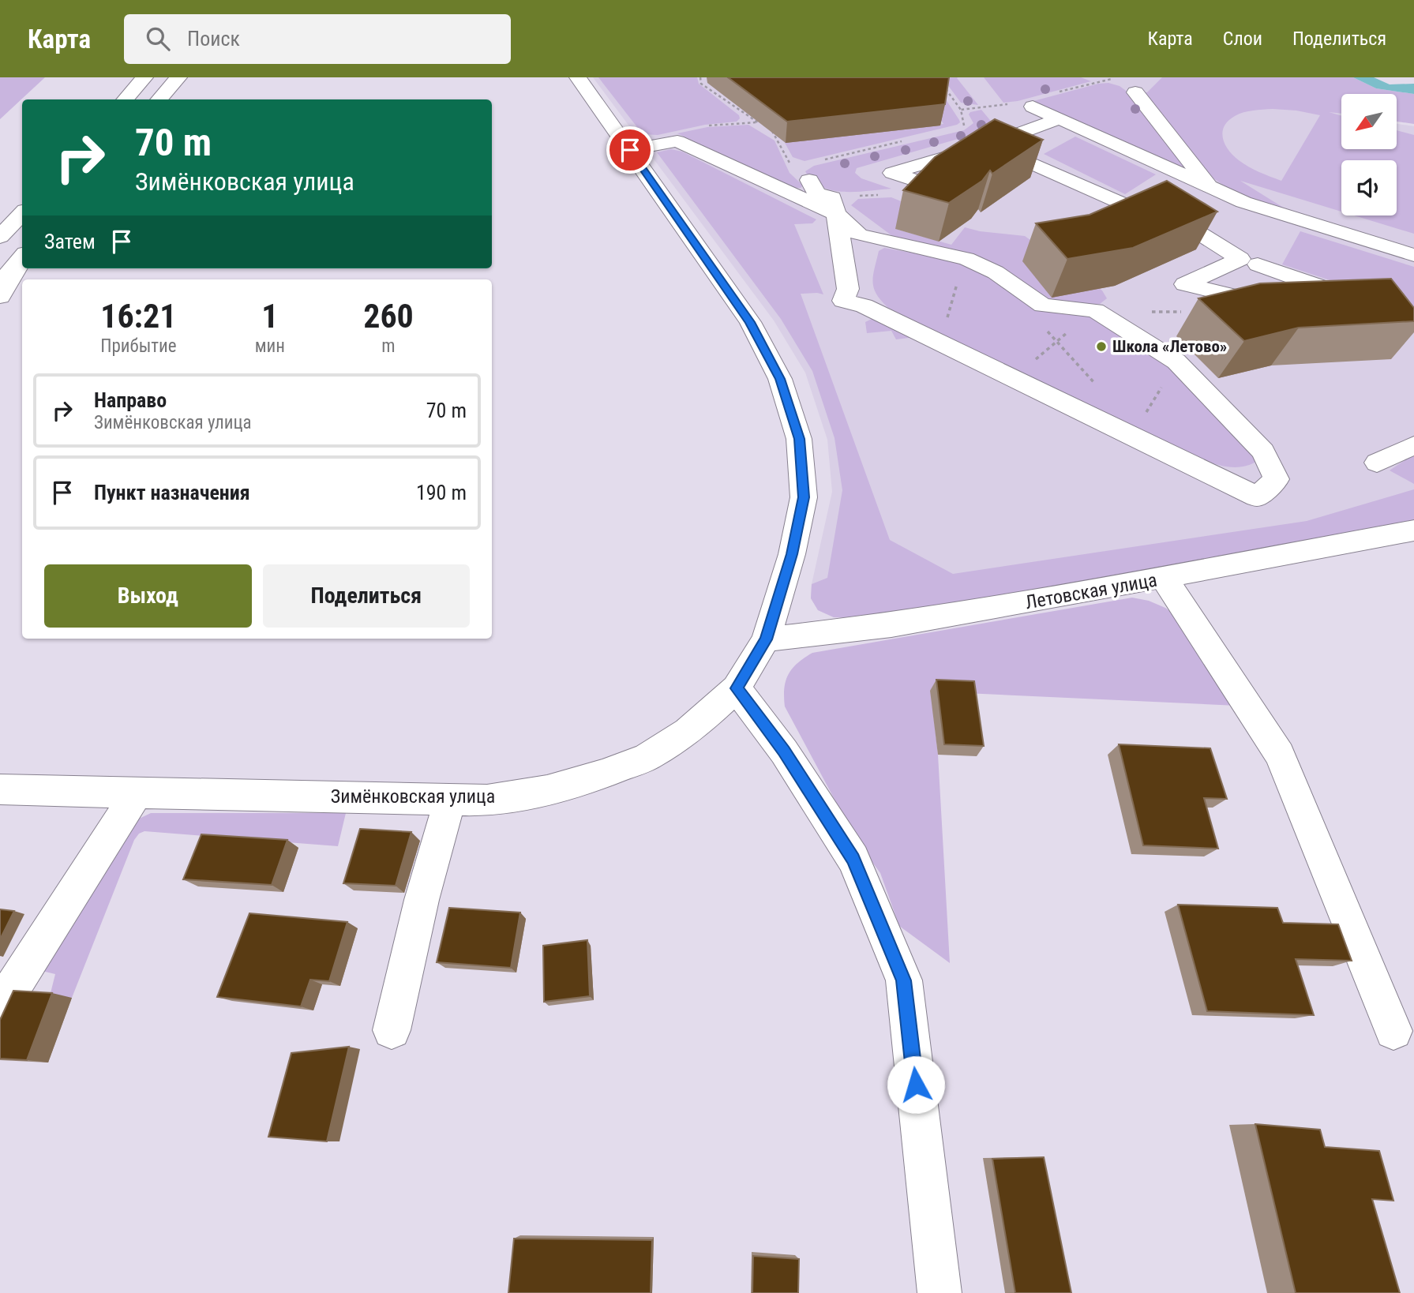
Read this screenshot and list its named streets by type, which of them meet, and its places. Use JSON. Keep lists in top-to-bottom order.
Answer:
{
  "streets": {
    "street": ["Летовская улица", "Зимёнковская улица"]
  },
  "crossings": [
    ["Летовская улица", "Зимёнковская улица"]
  ],
  "places": ["Школа «Летово»"],
  "north": "bottom left",
  "page": {
    "header": "Карта",
    "search": "Поиск",
    "nav": ["Карта", "Слои", "Поделиться"],
    "turn": ["70 m", "Зимёнковская улица"],
    "then": "Затем",
    "eta": [
      "16:21",
      "Прибытие",
      "1",
      "мин",
      "260",
      "m"
    ],
    "list": [
      {
        "name": "Направо",
        "note": "Зимёнковская улица",
        "value": "70 m"
      },
      {
        "name": "Пункт назначения",
        "value": "190 m"
      }
    ],
    "buttons": ["Выход", "Поделиться"]
  }
}
